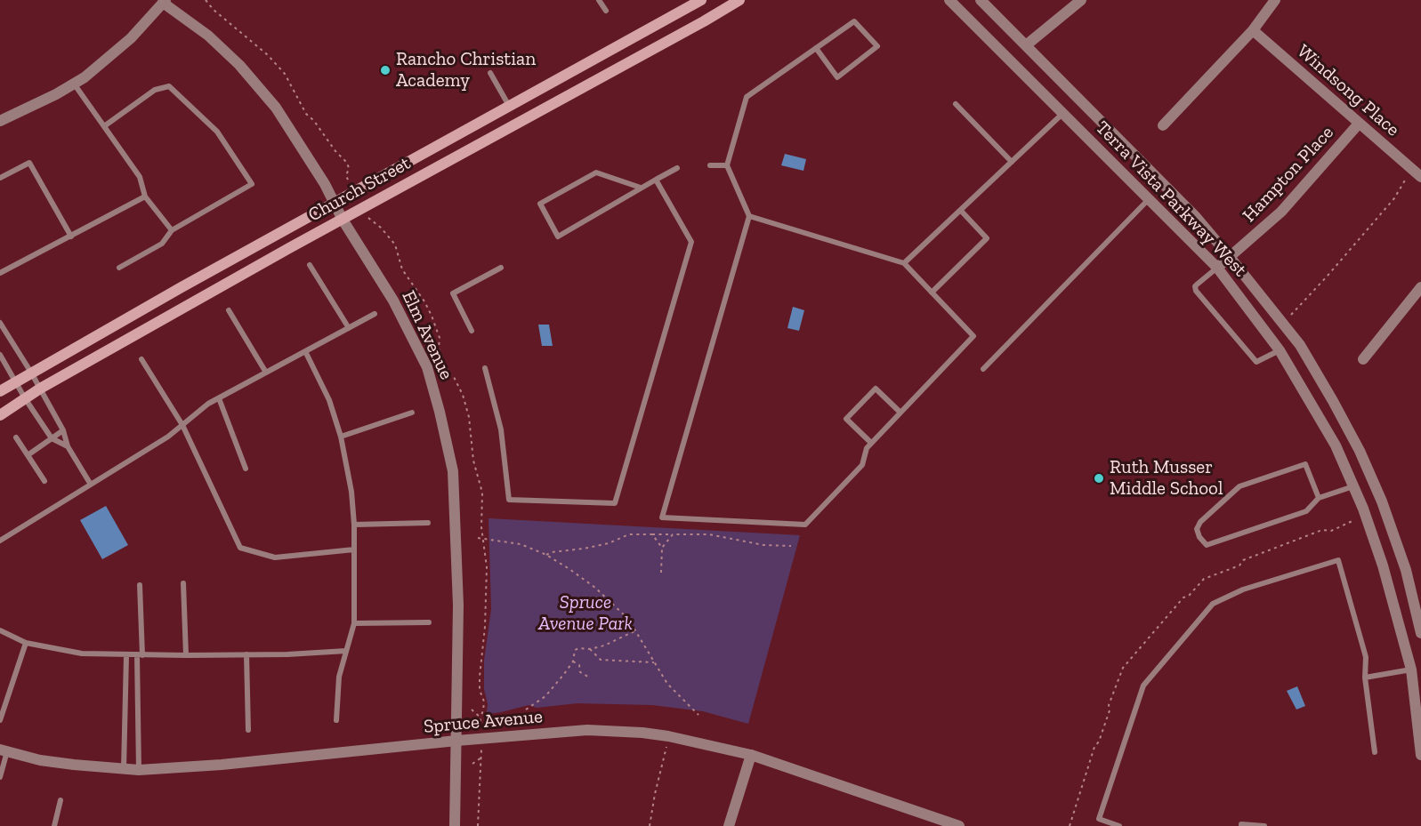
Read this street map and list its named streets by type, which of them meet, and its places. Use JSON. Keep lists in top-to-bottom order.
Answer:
{
  "streets": {
    "main road": ["Church Street"],
    "street": [
      "Windsong Place",
      "Hampton Place",
      "Terra Vista Parkway West",
      "Elm Avenue",
      "Spruce Avenue"
    ]
  },
  "crossings": [
    ["Windsong Place", "Hampton Place"],
    ["Hampton Place", "Terra Vista Parkway West"],
    ["Church Street", "Elm Avenue"],
    ["Elm Avenue", "Spruce Avenue"]
  ],
  "parks": ["Spruce Avenue Park"],
  "places": ["Rancho Christian Academy", "Ruth Musser Middle School"]
}
